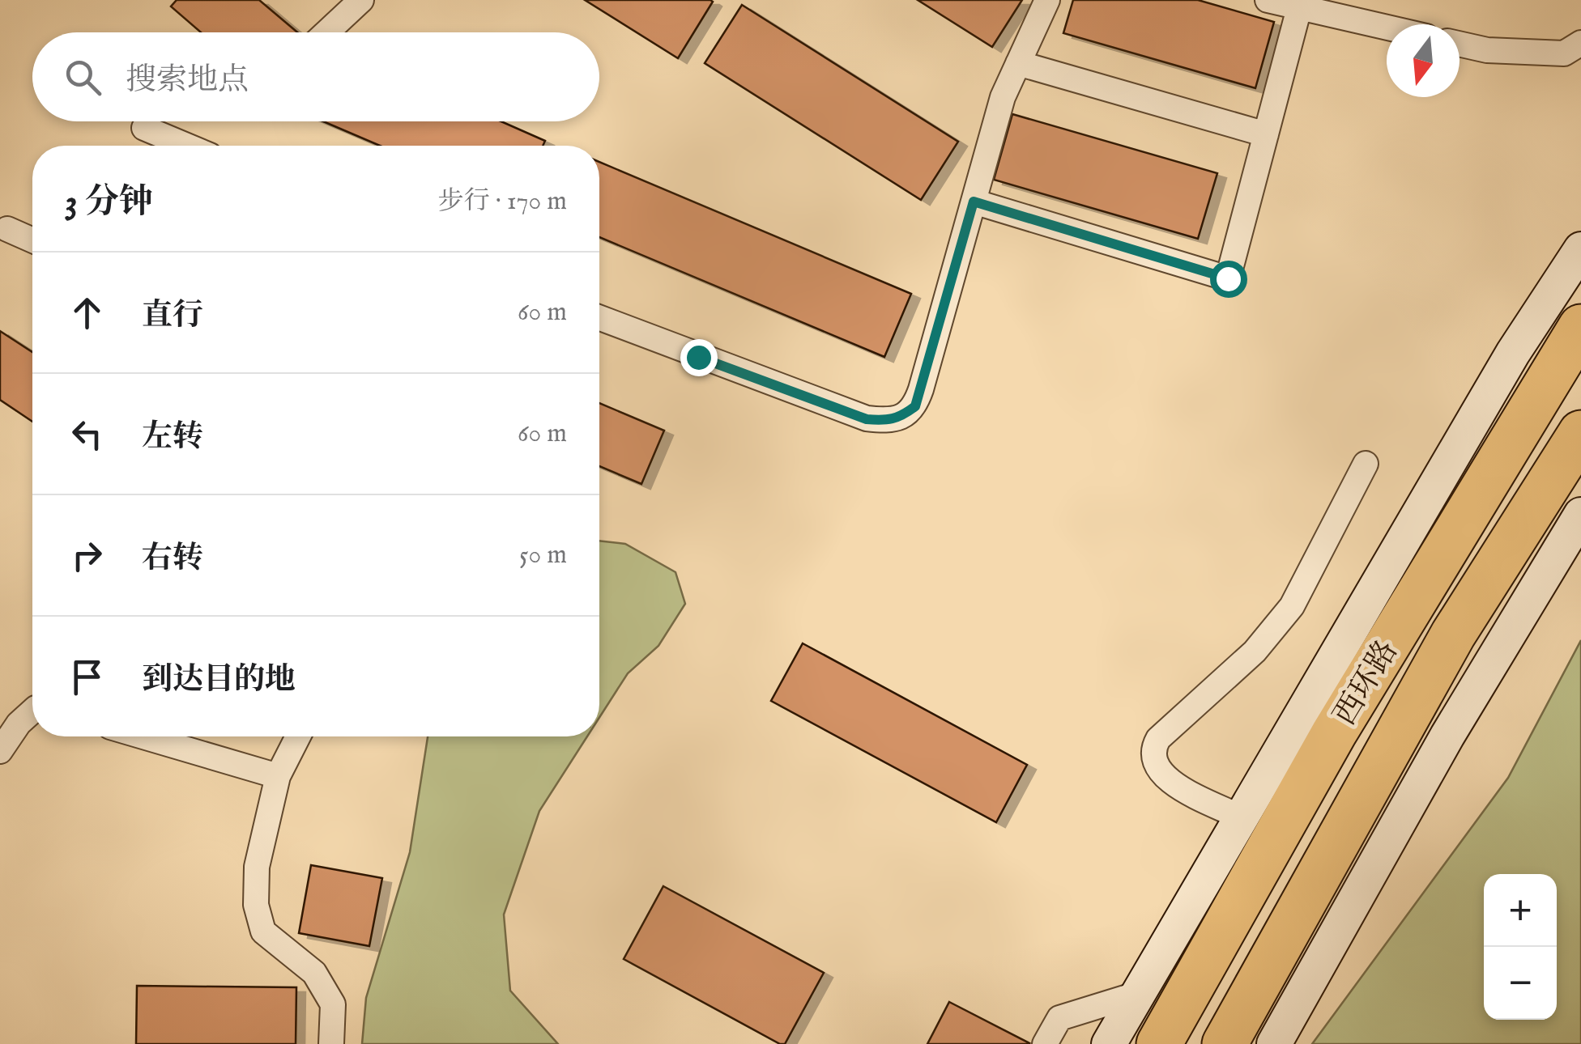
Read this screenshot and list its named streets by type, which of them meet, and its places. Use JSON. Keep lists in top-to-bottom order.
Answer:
{
  "streets": {
    "highway": ["西环路"]
  },
  "north": "bottom",
  "page": {
    "search": "搜索地点",
    "heading": ["3 分钟", "步行 · 170 m"],
    "list": [
      ["直行", "60 m"],
      ["左转", "60 m"],
      ["右转", "50 m"],
      "到达目的地"
    ],
    "map_buttons": ["+", "−"]
  }
}
